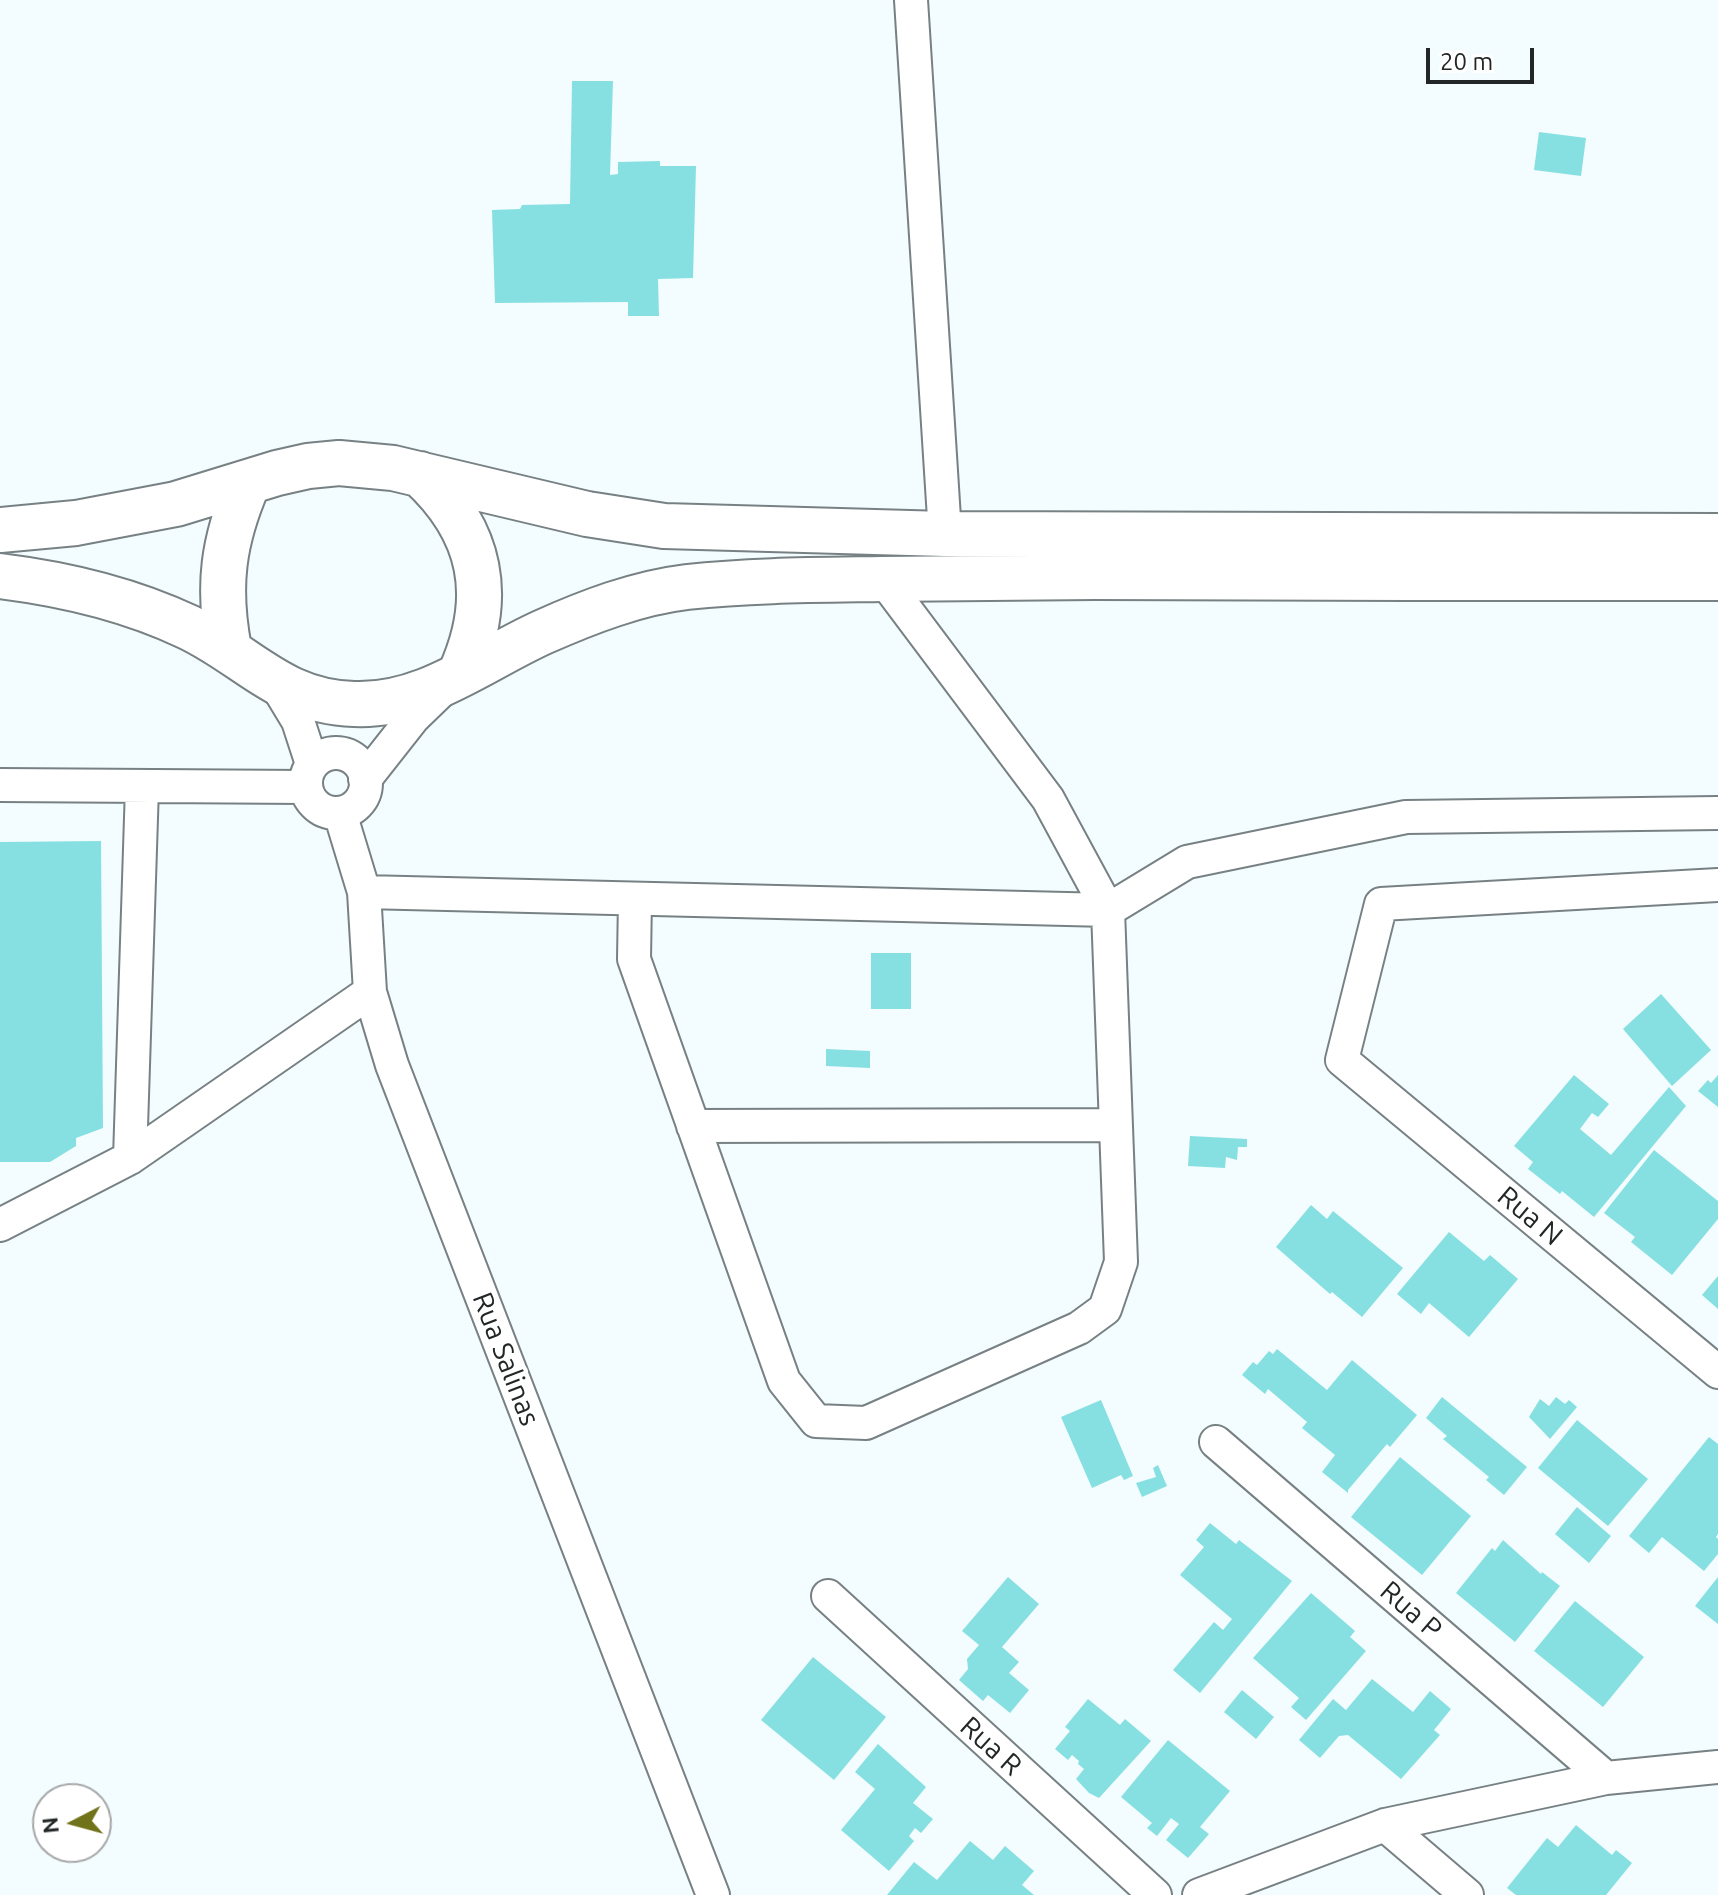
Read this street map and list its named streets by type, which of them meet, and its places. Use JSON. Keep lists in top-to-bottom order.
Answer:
{
  "streets": {
    "street": [
      "Rua N",
      "Rua Salinas",
      "Rua P",
      "Rua R"
    ]
  },
  "scale_bar": "20 m",
  "north": "left"
}
